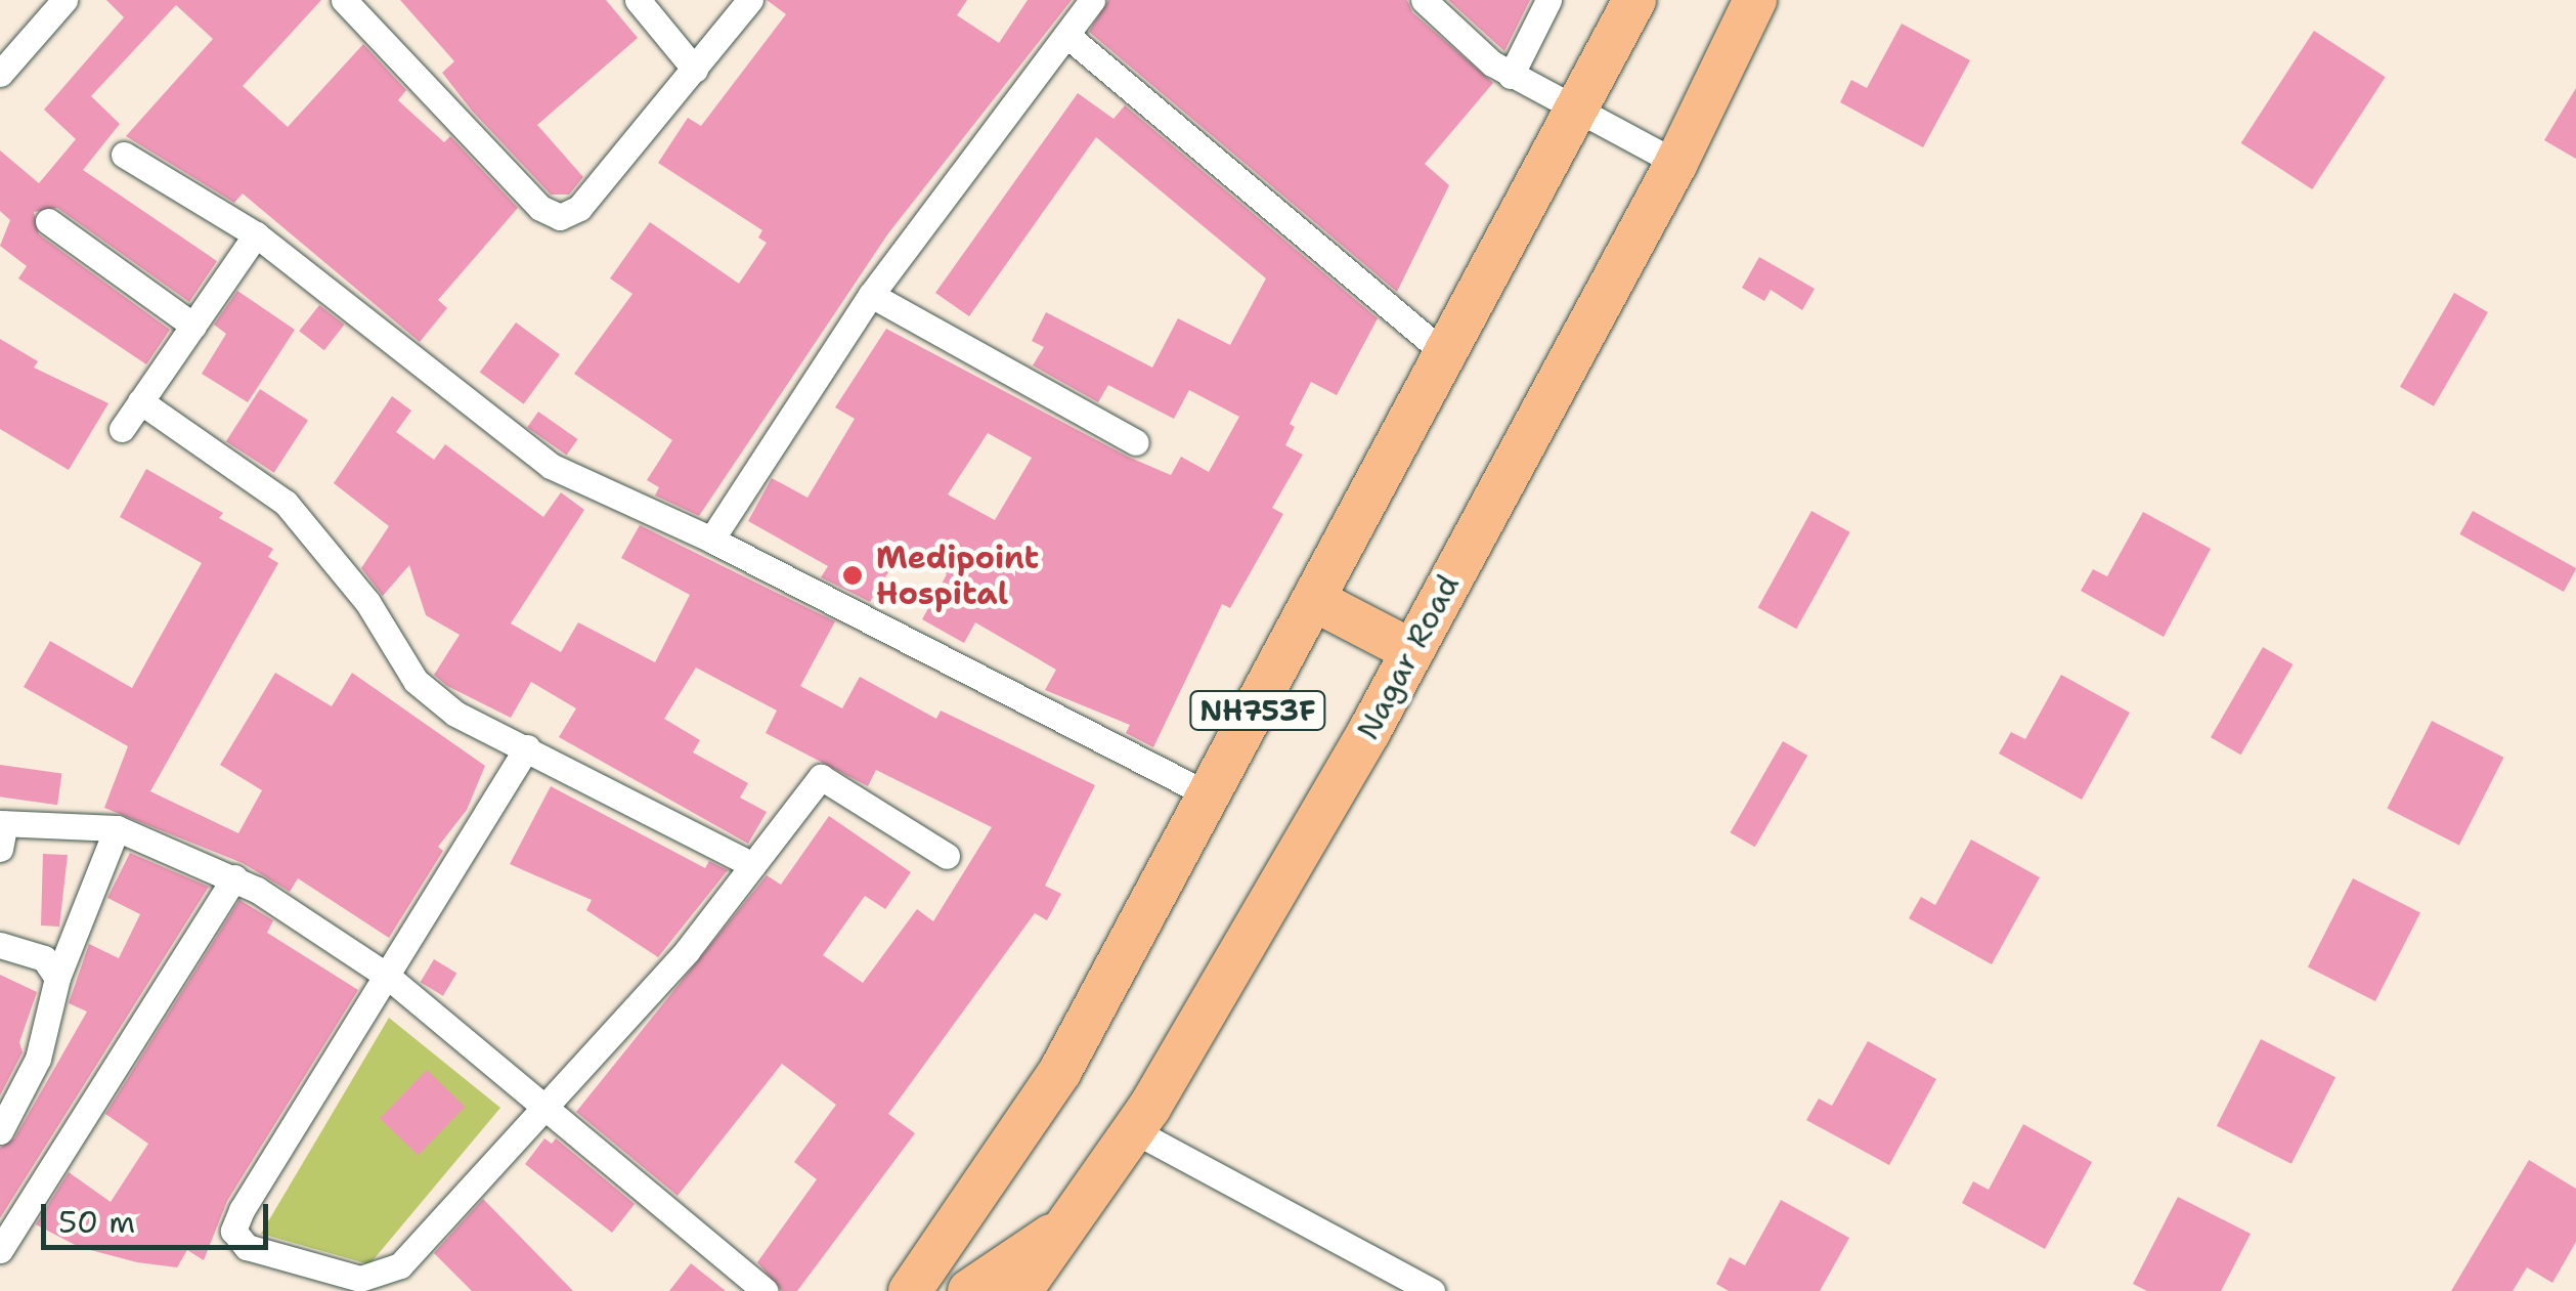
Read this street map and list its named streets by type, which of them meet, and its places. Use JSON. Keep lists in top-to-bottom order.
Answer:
{
  "streets": {
    "highway": ["Nagar Road", "NH753F"]
  },
  "places": ["Medipoint Hospital"],
  "scale_bar": "50 m"
}
